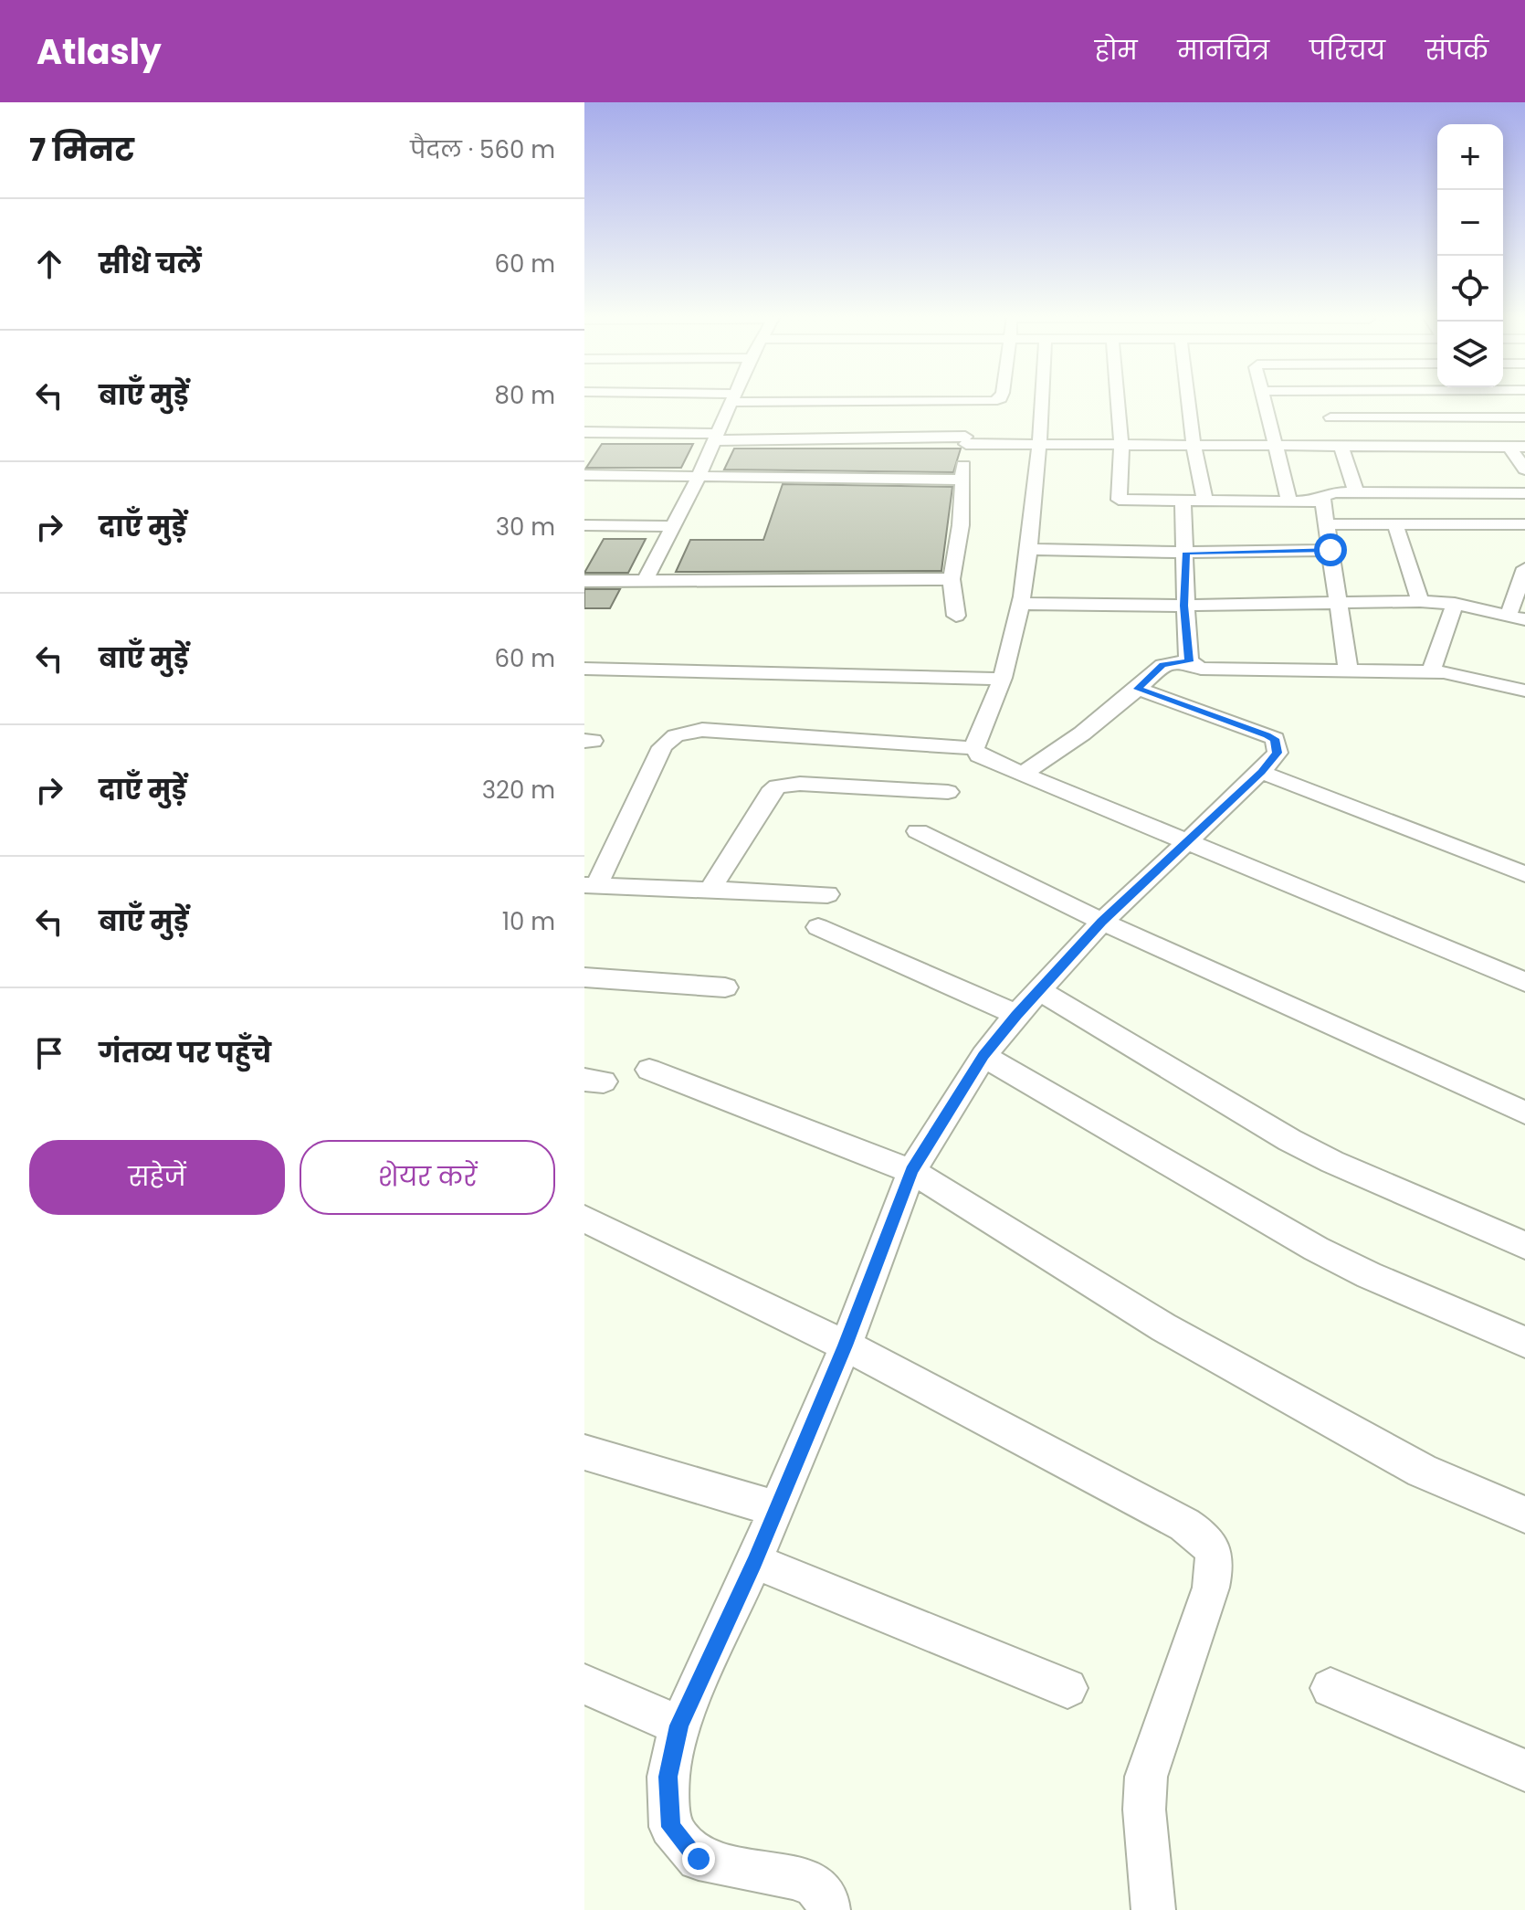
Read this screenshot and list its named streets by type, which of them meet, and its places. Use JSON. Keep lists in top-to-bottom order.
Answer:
{
  "page": {
    "header": "Atlasly",
    "nav": [
      "होम",
      "मानचित्र",
      "परिचय",
      "संपर्क"
    ],
    "heading": ["7 मिनट", "पैदल · 560 m"],
    "map_buttons": ["+", "−"],
    "list": [
      ["सीधे चलें", "60 m"],
      ["बाएँ मुड़ें", "80 m"],
      ["दाएँ मुड़ें", "30 m"],
      ["बाएँ मुड़ें", "60 m"],
      ["दाएँ मुड़ें", "320 m"],
      ["बाएँ मुड़ें", "10 m"],
      "गंतव्य पर पहुँचे"
    ],
    "buttons": ["सहेजें", "शेयर करें"]
  }
}
